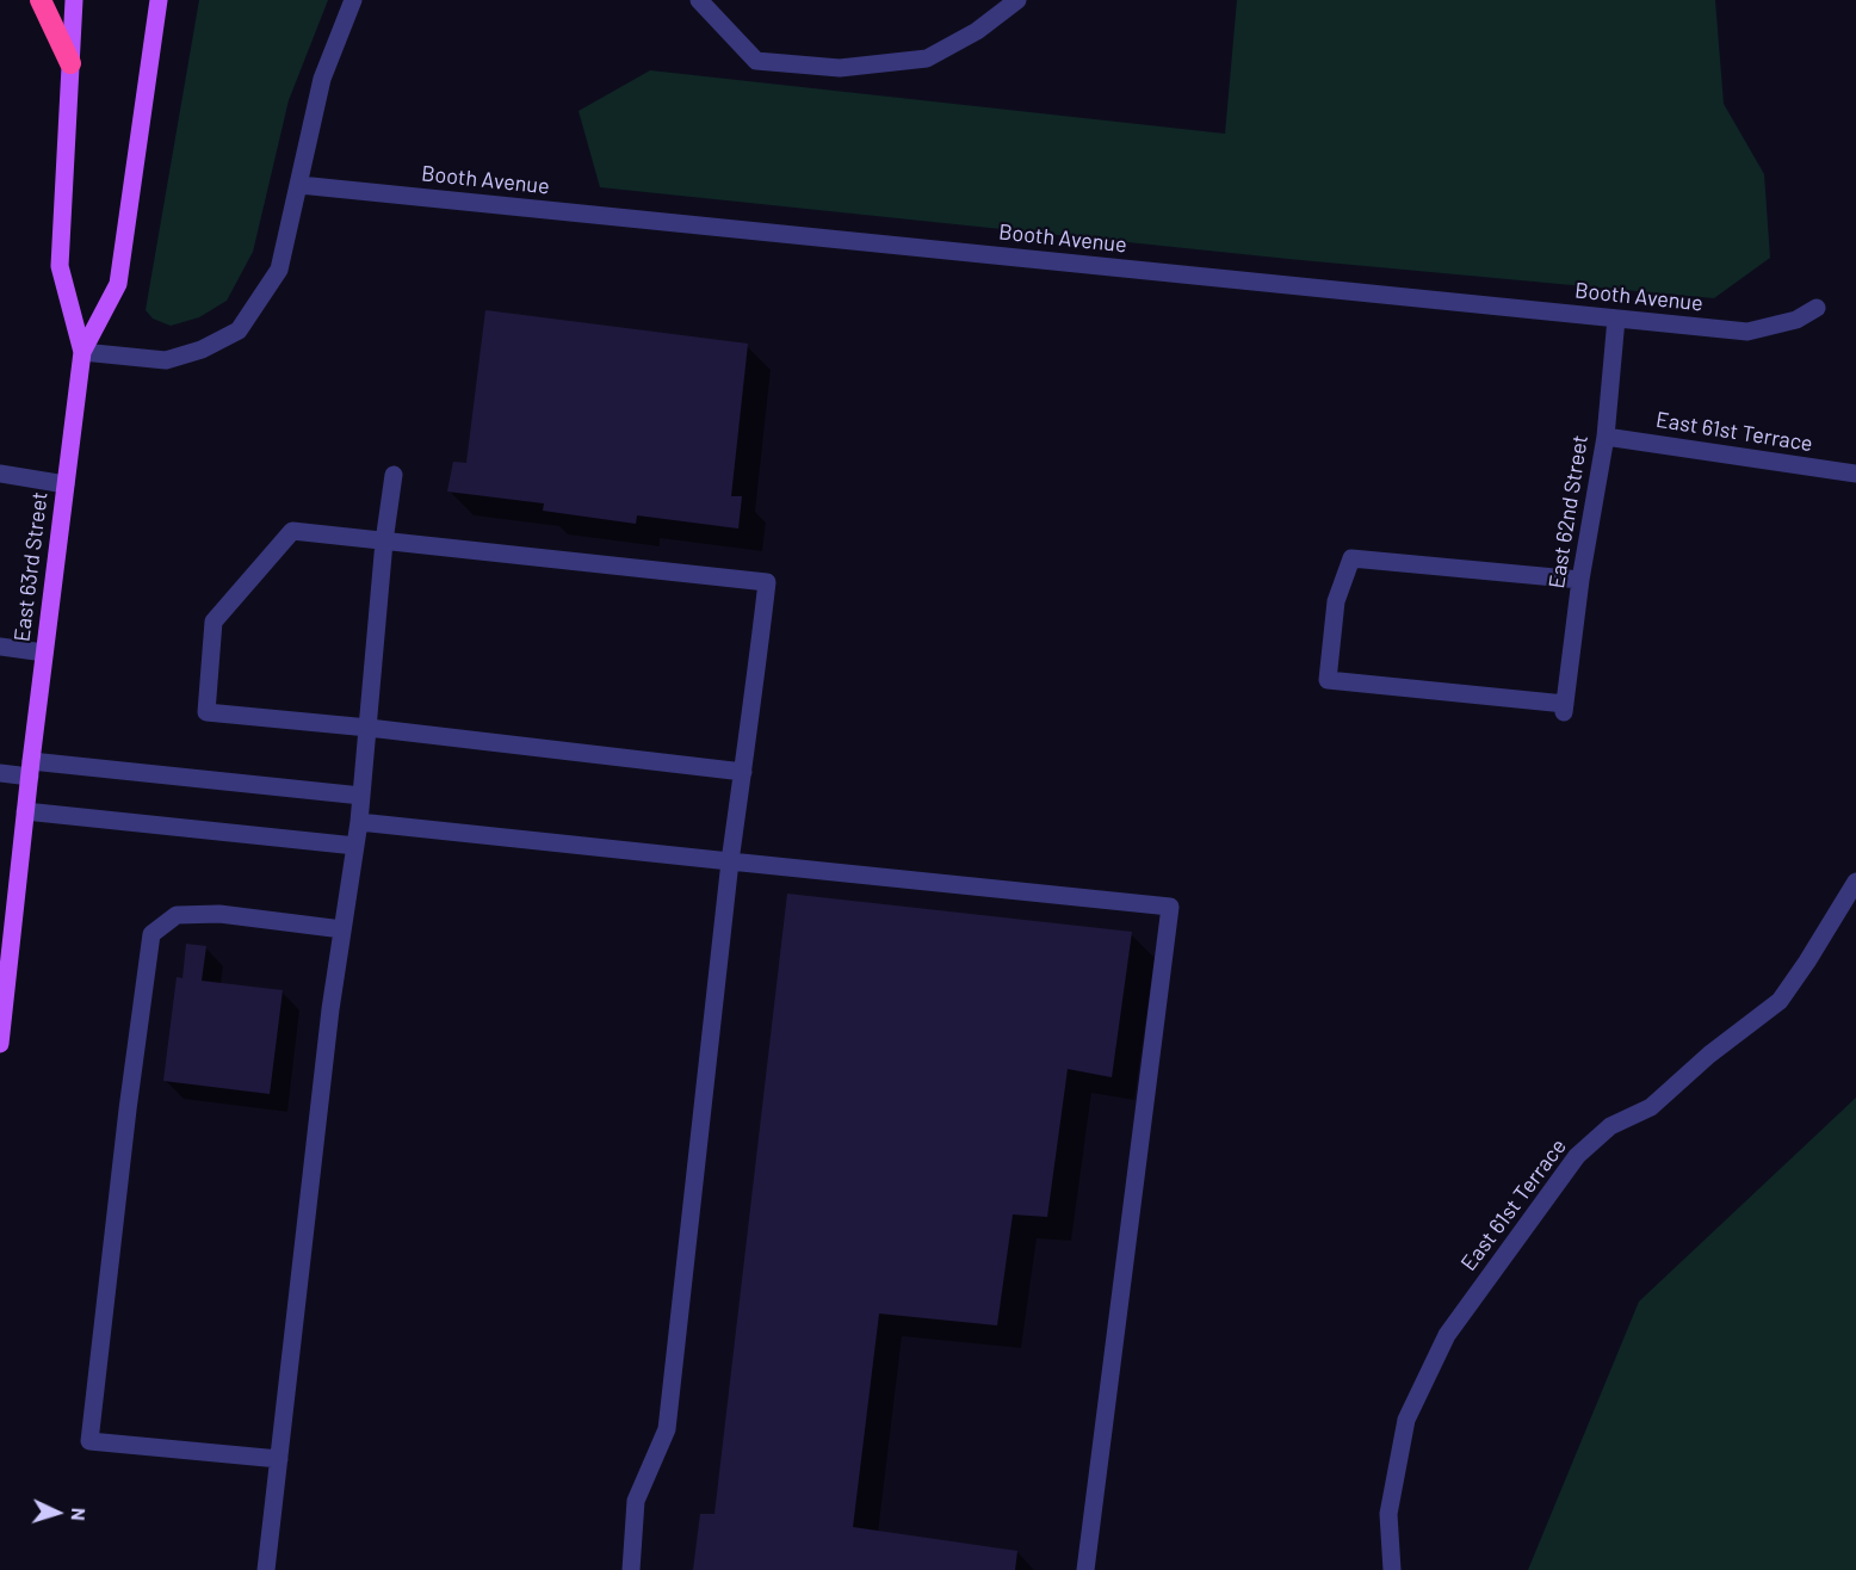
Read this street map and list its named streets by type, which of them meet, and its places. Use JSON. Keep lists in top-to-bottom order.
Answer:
{
  "streets": {
    "main road": ["East 63rd Street"],
    "street": ["Booth Avenue", "East 61st Terrace", "East 62nd Street"]
  },
  "crossings": [
    ["Booth Avenue", "East 62nd Street"],
    ["East 61st Terrace", "East 62nd Street"]
  ],
  "north": "right"
}
